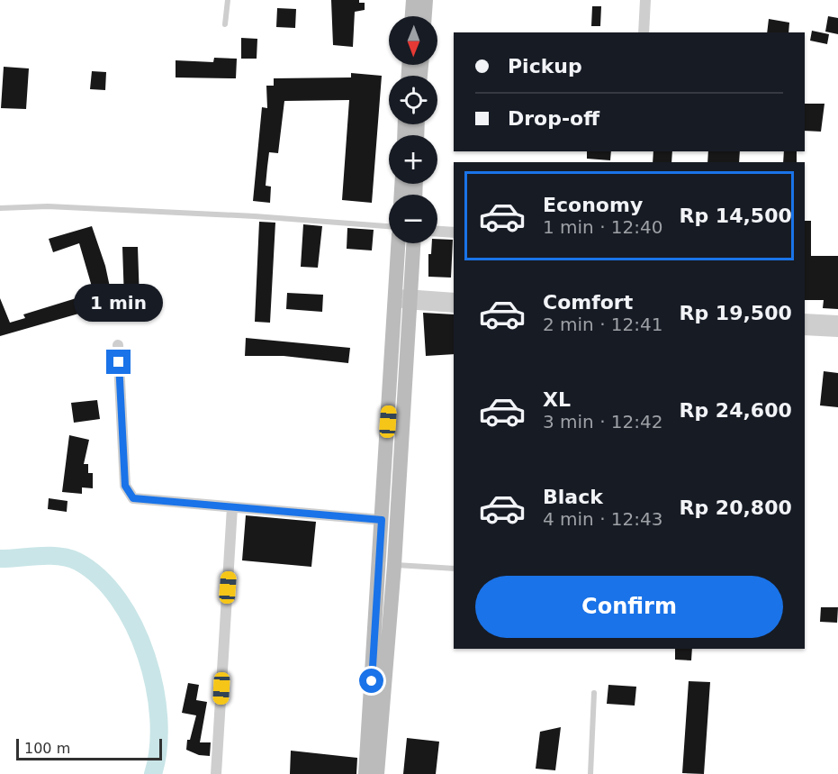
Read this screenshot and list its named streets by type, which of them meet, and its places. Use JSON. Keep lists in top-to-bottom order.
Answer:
{
  "scale_bar": "100 m",
  "north": "bottom",
  "page": {
    "map_buttons": ["+", "−"],
    "banner": ["Pickup", "Drop-off"],
    "list": [
      {
        "name": "Economy",
        "note": "1 min · 12:40",
        "value": "Rp 14,500"
      },
      {
        "name": "Comfort",
        "note": "2 min · 12:41",
        "value": "Rp 19,500"
      },
      {
        "name": "XL",
        "note": "3 min · 12:42",
        "value": "Rp 24,600"
      },
      {
        "name": "Black",
        "note": "4 min · 12:43",
        "value": "Rp 20,800"
      }
    ],
    "bubble": "1 min",
    "buttons": "Confirm",
    "scale": "100 m"
  }
}
